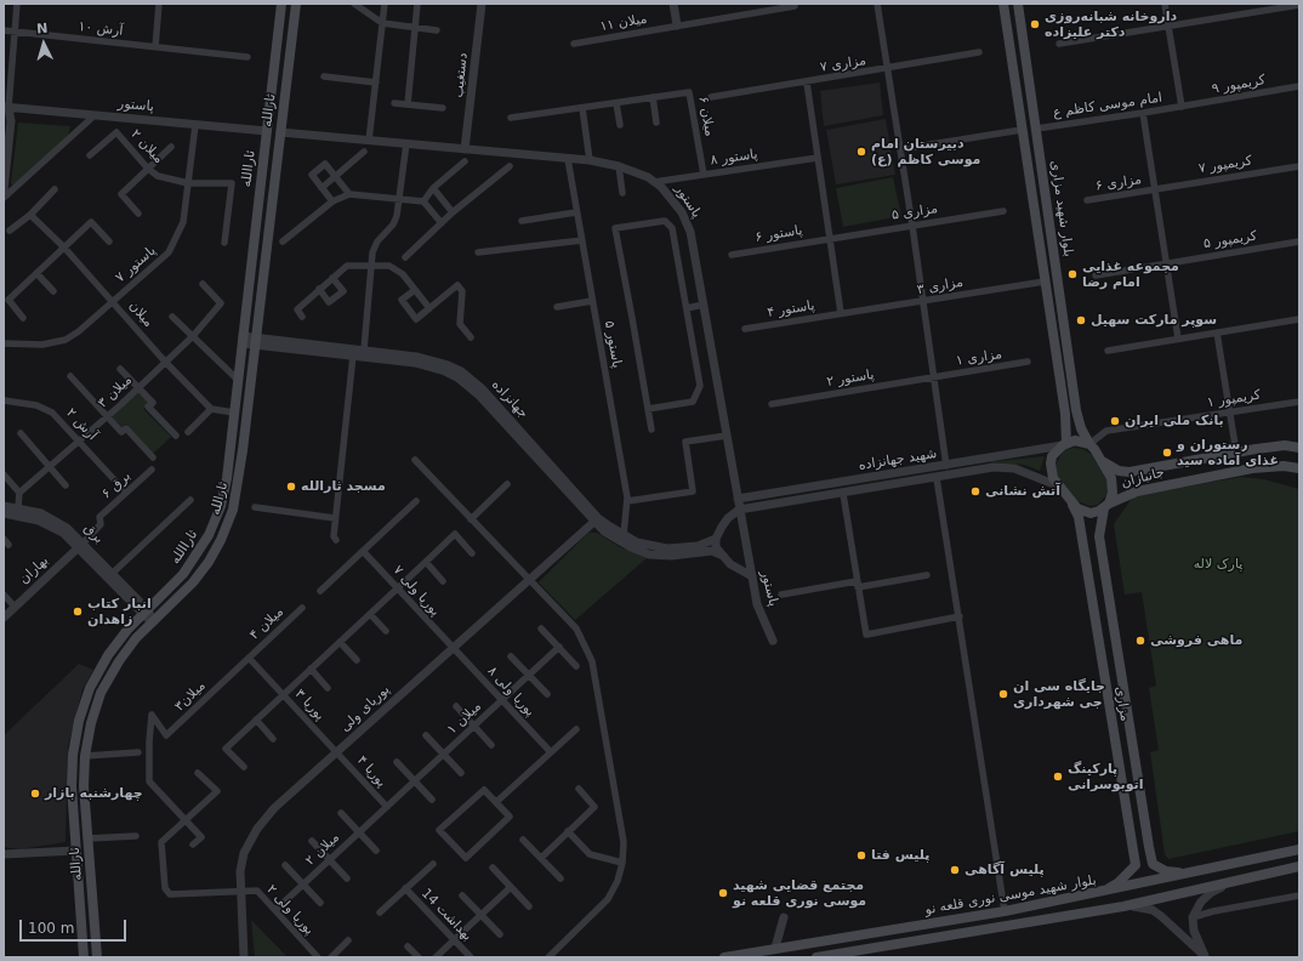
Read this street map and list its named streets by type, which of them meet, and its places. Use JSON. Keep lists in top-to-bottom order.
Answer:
{
  "streets": {
    "main road": [
      "ثارالله",
      "ثاراالله",
      "بلوار شهید مزاری",
      "جانبازان",
      "مزاری",
      "بلوار شهید موسی نوری قلعه نو"
    ],
    "street": [
      "میلان ۱۱",
      "آرش ۱۰",
      "مزاری ۷",
      "دستغیب",
      "کریمپور ۹",
      "پاستور",
      "امام موسی کاظم ع",
      "میلان ۶",
      "میلان ۲",
      "پاستور ۸",
      "کریمپور ۷",
      "مزاری ۶",
      "مزاری ۵",
      "پاستور ۶",
      "کریمپور ۵",
      "پاستور ۷",
      "مزاری ۳",
      "پاستور ۴",
      "میلان",
      "پاستور ۵",
      "مزاری ۱",
      "پاستور ۲",
      "میلان ۳",
      "جهانزاده",
      "کریمپور ۱",
      "آرش ۲",
      "شهید جهانزاده",
      "برق ۶",
      "برق",
      "بهاران",
      "پوریا ولی ۷",
      "میلان ۴",
      "پوریا ولی ۸",
      "میلان۳",
      "پوریا ۳",
      "پوریای ولی",
      "میلان ۱",
      "پوریا ۴",
      "پوریا ولی ۲",
      "بهداشت 14"
    ]
  },
  "crossings": [
    ["دستغیب", "پاستور"],
    ["کریمپور ۹", "امام موسی کاظم ع"],
    ["پاستور", "ثارالله"],
    ["پاستور", "پاستور ۸"],
    ["پاستور", "ثاراالله"],
    ["پاستور", "پاستور ۷"],
    ["پاستور", "پاستور ۵"],
    ["پاستور", "شهید جهانزاده"],
    ["امام موسی کاظم ع", "بلوار شهید مزاری"],
    ["ثارالله", "جهانزاده"],
    ["میلان ۶", "پاستور ۸"],
    ["میلان ۲", "پاستور ۷"],
    ["میلان ۲", "میلان ۱"],
    ["میلان ۲", "پوریا ۴"],
    ["میلان ۲", "پوریا ولی ۲"],
    ["کریمپور ۷", "مزاری ۶"],
    ["ثاراالله", "جهانزاده"],
    ["ثاراالله", "برق"],
    ["بلوار شهید مزاری", "مزاری ۳"],
    ["بلوار شهید مزاری", "کریمپور ۱"],
    ["بلوار شهید مزاری", "شهید جهانزاده"],
    ["بلوار شهید مزاری", "جانبازان"],
    ["بلوار شهید مزاری", "مزاری"],
    ["مزاری ۵", "پاستور ۶"],
    ["پاستور ۷", "میلان"],
    ["مزاری ۳", "پاستور ۴"],
    ["میلان", "میلان ۳"],
    ["پاستور ۵", "جهانزاده"],
    ["مزاری ۱", "پاستور ۲"],
    ["میلان ۳", "آرش ۲"],
    ["جهانزاده", "پوریای ولی"],
    ["کریمپور ۱", "شهید جهانزاده"],
    ["کریمپور ۱", "جانبازان"],
    ["کریمپور ۱", "مزاری"],
    ["آرش ۲", "برق ۶"],
    ["شهید جهانزاده", "جانبازان"],
    ["شهید جهانزاده", "مزاری"],
    ["جانبازان", "مزاری"],
    ["برق ۶", "برق"],
    ["برق ۶", "بهاران"],
    ["برق", "بهاران"],
    ["پوریا ولی ۷", "پوریا ولی ۸"],
    ["پوریا ولی ۷", "پوریای ولی"],
    ["میلان ۴", "میلان۳"],
    ["میلان ۴", "پوریا ۳"],
    ["پوریا ولی ۸", "پوریای ولی"],
    ["پوریا ولی ۸", "میلان ۱"],
    ["میلان۳", "پوریا ۳"],
    ["میلان۳", "پوریا ولی ۲"],
    ["پوریا ۳", "پوریای ولی"],
    ["پوریا ۳", "پوریا ۴"],
    ["پوریای ولی", "پوریا ۴"],
    ["پوریای ولی", "پوریا ولی ۲"],
    ["میلان ۱", "پوریا ۴"]
  ],
  "parks": ["پارک لاله"],
  "places": [
    "داروخانه شبانه‌روزی دکتر علیزاده",
    "دبیرستان امام موسی کاظم (ع)",
    "مجموعه غذایی امام رضا",
    "سوپر مارکت سهیل",
    "بانک ملی ایران",
    "رستوران و غذای آماده سید",
    "مسجد ثارالله",
    "آتش نشانی",
    "انبار کتاب زاهدان",
    "ماهی فروشی",
    "جایگاه سی ان جی شهرداری",
    "پارکینگ اتوبوسرانی",
    "چهارشنبه بازار",
    "پلیس فتا",
    "پلیس آگاهی",
    "مجتمع قضایی شهید موسی نوری قلعه نو"
  ],
  "scale_bar": "100 m",
  "north": "top"
}
